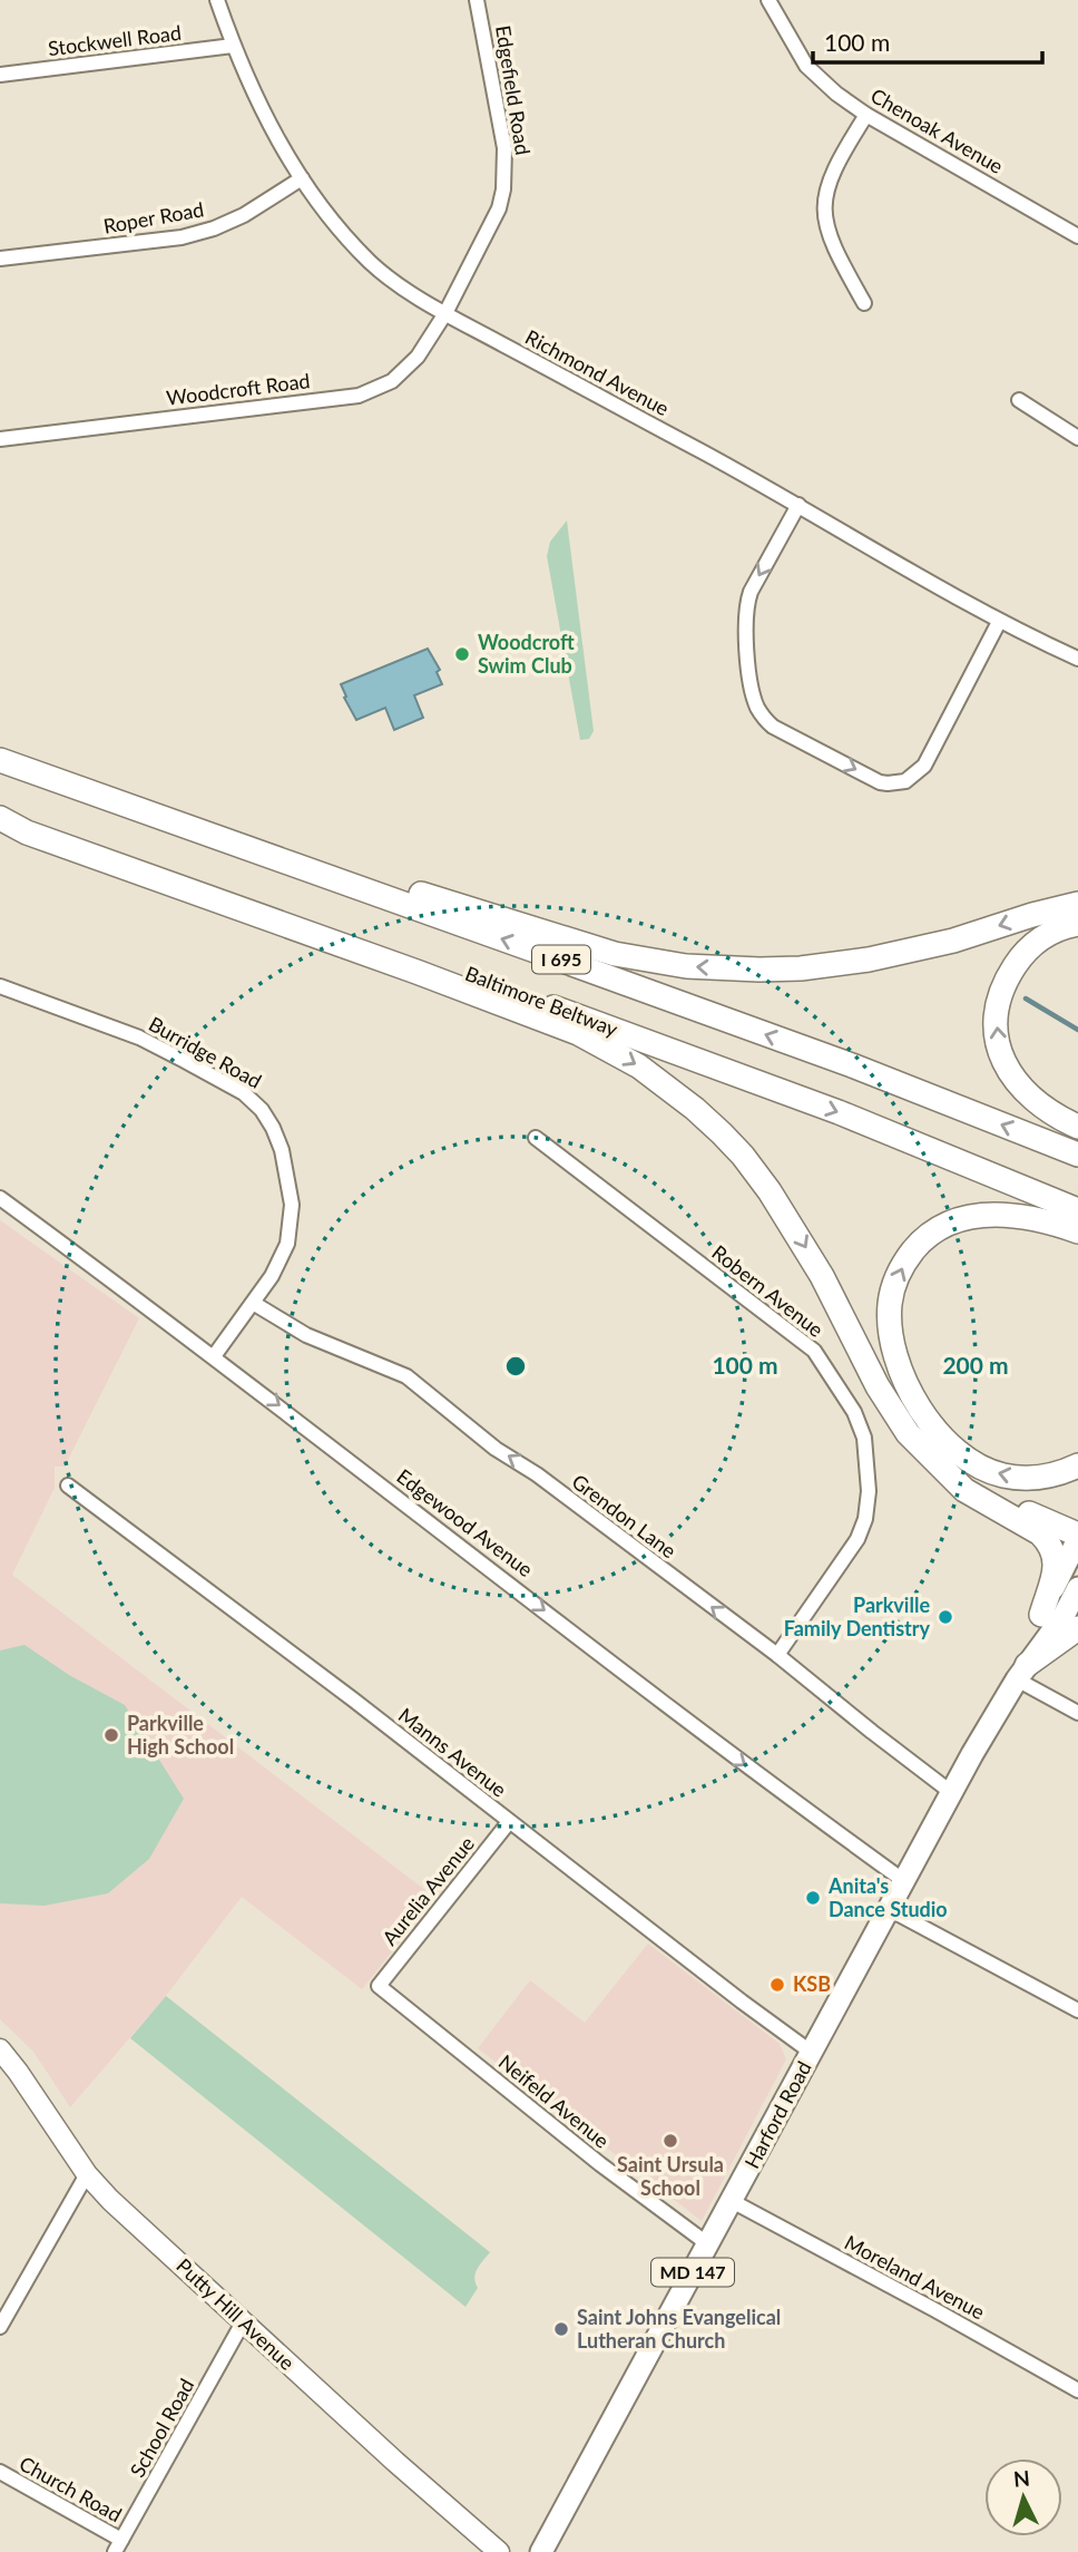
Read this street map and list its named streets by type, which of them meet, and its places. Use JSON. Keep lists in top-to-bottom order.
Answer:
{
  "streets": {
    "highway": ["I 695", "Baltimore Beltway"],
    "main road": ["Harford Road", "MD 147", "Putty Hill Avenue"],
    "street": [
      "Stockwell Road",
      "Edgefield Road",
      "Chenoak Avenue",
      "Roper Road",
      "Richmond Avenue",
      "Woodcroft Road",
      "Burridge Road",
      "Robern Avenue",
      "Grendon Lane",
      "Edgewood Avenue",
      "Manns Avenue",
      "Aurelia Avenue",
      "Neifeld Avenue",
      "Moreland Avenue",
      "School Road",
      "Church Road"
    ]
  },
  "crossings": [
    ["Stockwell Road", "Richmond Avenue"],
    ["Edgefield Road", "Richmond Avenue"],
    ["Edgefield Road", "Woodcroft Road"],
    ["Roper Road", "Richmond Avenue"],
    ["Richmond Avenue", "Woodcroft Road"],
    ["Burridge Road", "Grendon Lane"],
    ["Burridge Road", "Edgewood Avenue"],
    ["Robern Avenue", "Grendon Lane"],
    ["Grendon Lane", "Harford Road"],
    ["Edgewood Avenue", "Harford Road"],
    ["Manns Avenue", "Aurelia Avenue"],
    ["Manns Avenue", "Harford Road"],
    ["Aurelia Avenue", "Neifeld Avenue"],
    ["Neifeld Avenue", "Harford Road"],
    ["Harford Road", "Moreland Avenue"],
    ["Putty Hill Avenue", "School Road"],
    ["School Road", "Church Road"]
  ],
  "one_way": ["Grendon Lane", "Edgewood Avenue"],
  "places": [
    "Woodcroft Swim Club",
    "Parkville Family Dentistry",
    "Parkville High School",
    "Anita's Dance Studio",
    "KSB",
    "Saint Ursula School",
    "Saint Johns Evangelical Lutheran Church"
  ],
  "scale_bar": "100 m",
  "north": "top",
  "rings": ["100 m", "200 m"]
}
